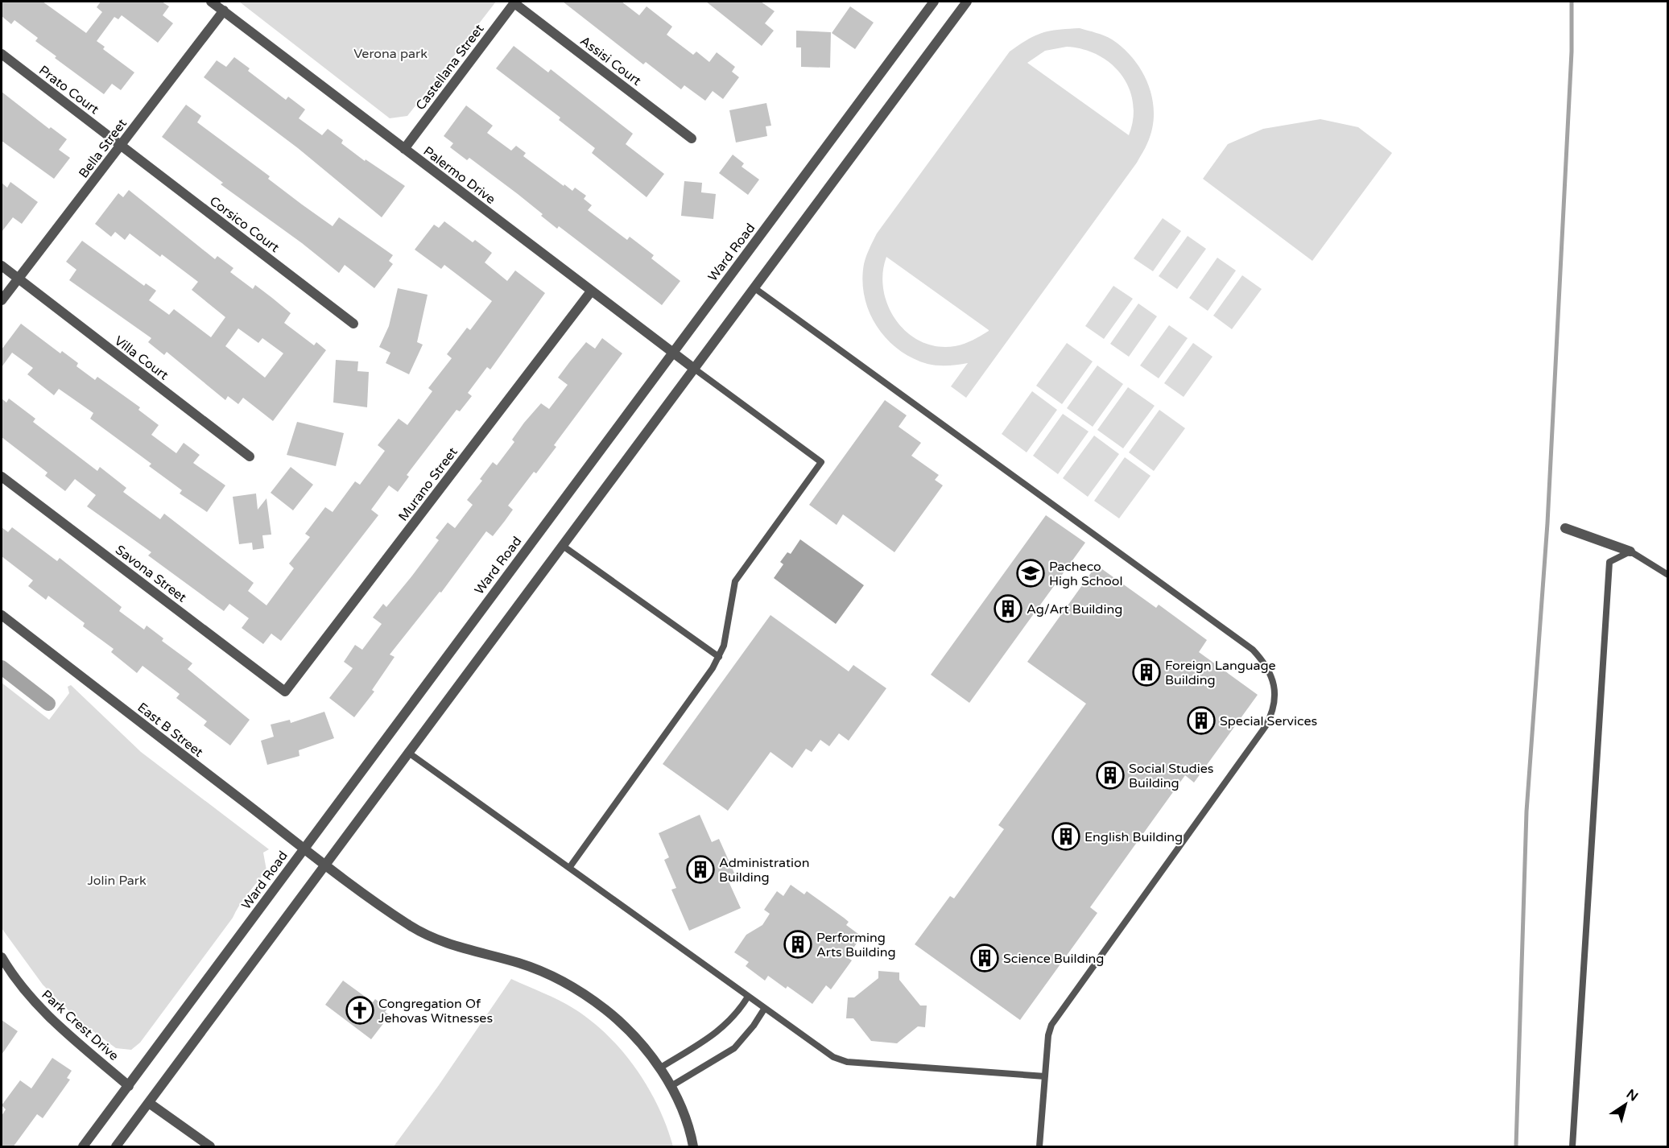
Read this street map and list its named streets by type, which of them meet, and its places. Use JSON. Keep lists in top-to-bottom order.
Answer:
{
  "streets": {
    "street": [
      "Assisi Court",
      "Castellana Street",
      "Prato Court",
      "Bella Street",
      "Palermo Drive",
      "Corsico Court",
      "Ward Road",
      "Villa Court",
      "Murano Street",
      "Savona Street",
      "East B Street",
      "Park Crest Drive"
    ]
  },
  "crossings": [
    ["Assisi Court", "Castellana Street"],
    ["Castellana Street", "Palermo Drive"],
    ["Prato Court", "Bella Street"],
    ["Prato Court", "Corsico Court"],
    ["Bella Street", "Palermo Drive"],
    ["Bella Street", "Corsico Court"],
    ["Bella Street", "Villa Court"],
    ["Palermo Drive", "Ward Road"],
    ["Palermo Drive", "Murano Street"],
    ["Ward Road", "East B Street"],
    ["Ward Road", "Park Crest Drive"],
    ["Murano Street", "Savona Street"]
  ],
  "parks": ["Verona park", "Jolin Park"],
  "places": {
    "school or university": ["Pacheco High School"],
    "building": [
      "Ag/Art Building",
      "Foreign Language Building",
      "Special Services",
      "Social Studies Building",
      "English Building",
      "Administration Building",
      "Performing Arts Building",
      "Science Building"
    ],
    "church": ["Congregation Of Jehovas Witnesses"]
  },
  "north": "top right"
}
